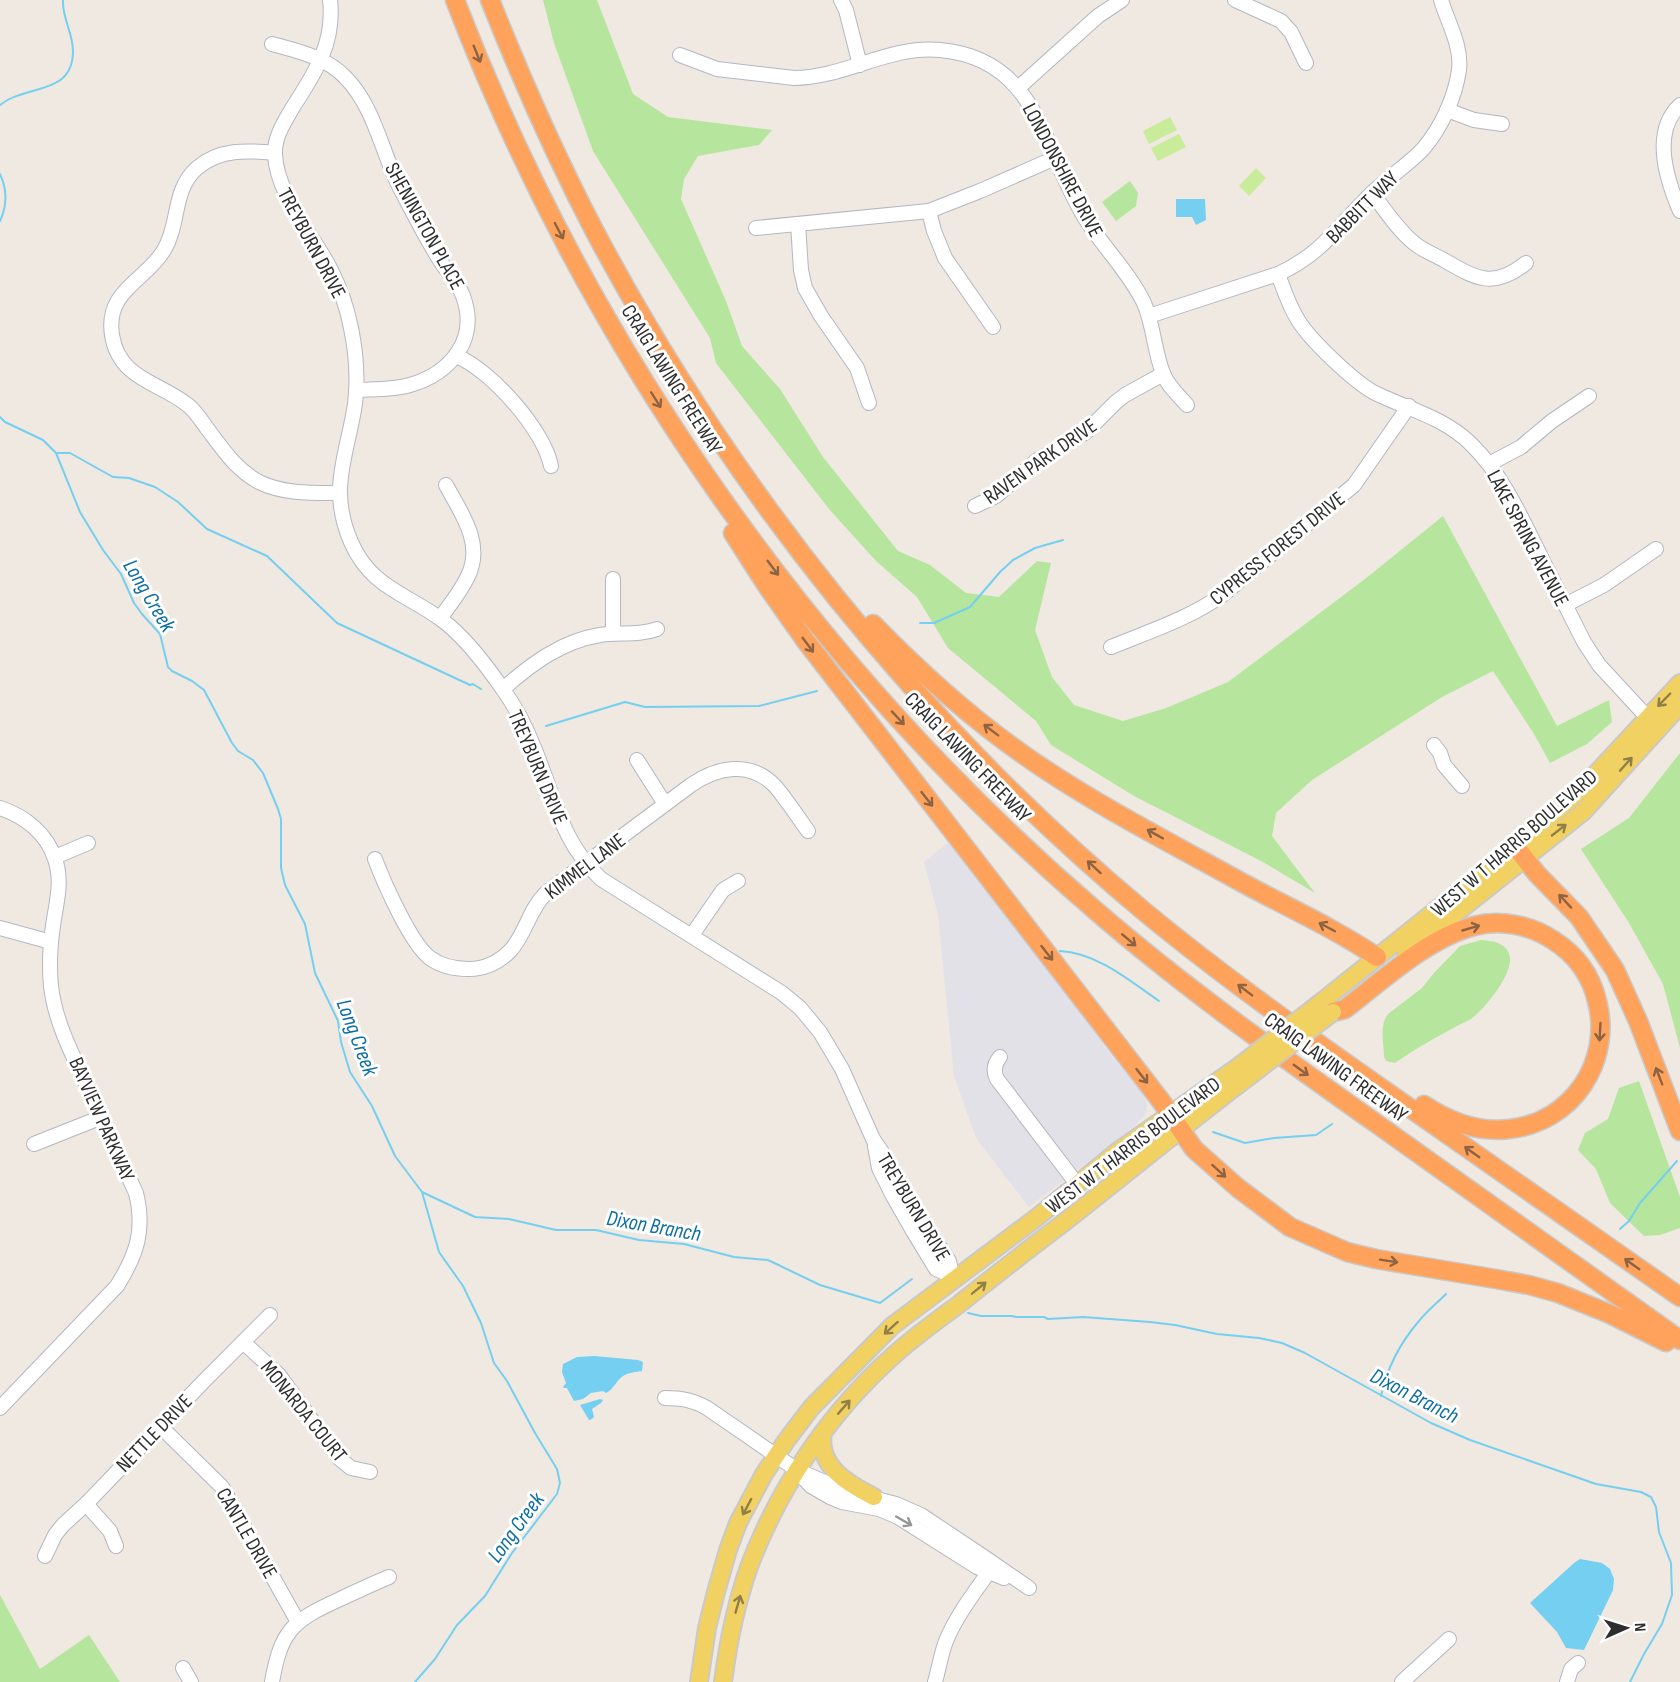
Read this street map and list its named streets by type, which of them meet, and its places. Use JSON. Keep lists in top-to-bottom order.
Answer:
{
  "streets": {
    "highway": ["CRAIG LAWING FREEWAY"],
    "main road": ["WEST W T HARRIS BOULEVARD"],
    "street": [
      "LONDONSHIRE DRIVE",
      "BABBITT WAY",
      "SHENINGTON PLACE",
      "TREYBURN DRIVE",
      "RAVEN PARK DRIVE",
      "LAKE SPRING AVENUE",
      "CYPRESS FOREST DRIVE",
      "KIMMEL LANE",
      "BAYVIEW PARKWAY",
      "MONARDA COURT",
      "NETTLE DRIVE",
      "CANTLE DRIVE"
    ]
  },
  "crossings": [
    ["LONDONSHIRE DRIVE", "BABBITT WAY"],
    ["LONDONSHIRE DRIVE", "RAVEN PARK DRIVE"],
    ["BABBITT WAY", "LAKE SPRING AVENUE"],
    ["SHENINGTON PLACE", "TREYBURN DRIVE"],
    ["TREYBURN DRIVE", "WEST W T HARRIS BOULEVARD"],
    ["TREYBURN DRIVE", "KIMMEL LANE"],
    ["LAKE SPRING AVENUE", "CYPRESS FOREST DRIVE"],
    ["LAKE SPRING AVENUE", "WEST W T HARRIS BOULEVARD"],
    ["MONARDA COURT", "NETTLE DRIVE"],
    ["NETTLE DRIVE", "CANTLE DRIVE"]
  ],
  "water": ["Long Creek", "Dixon Branch"],
  "north": "right"
}
